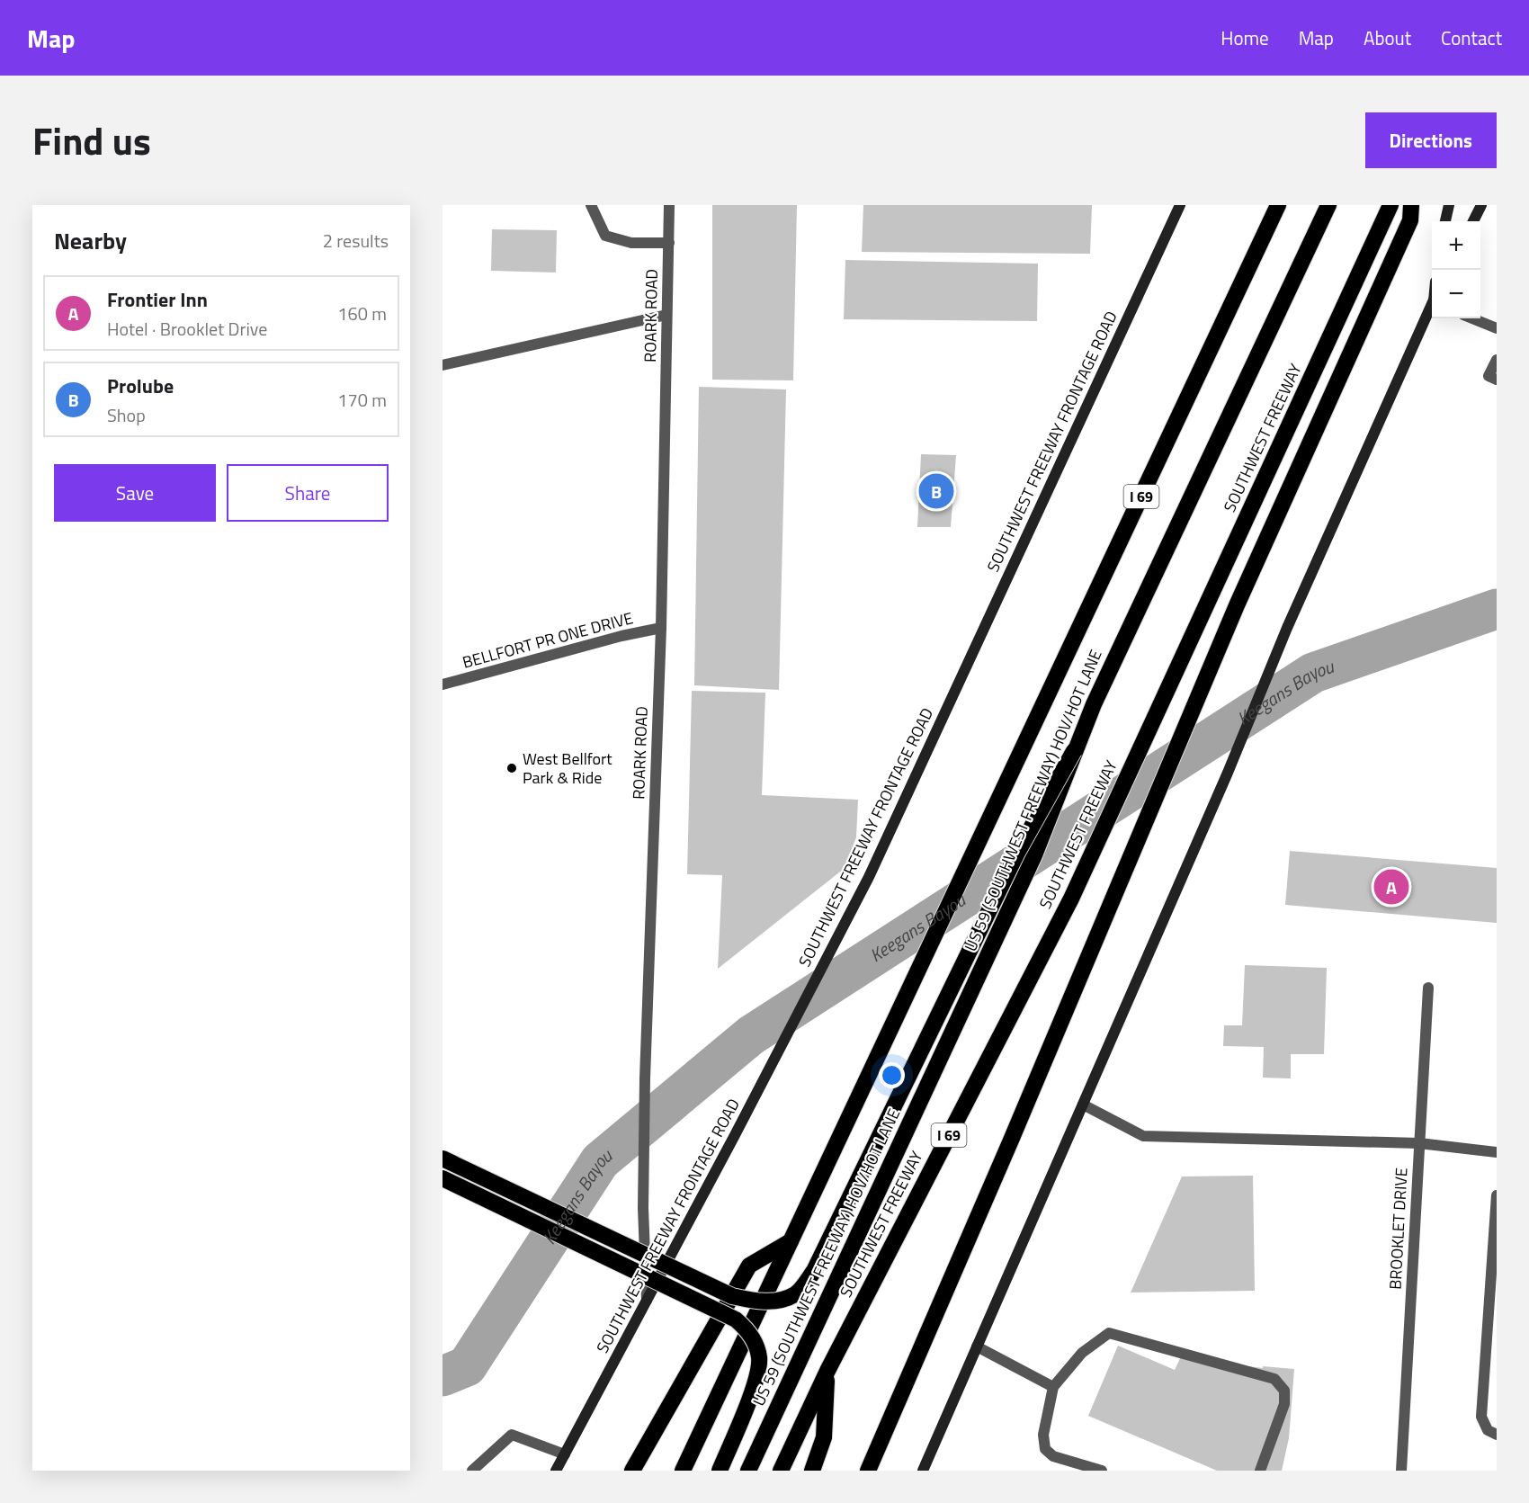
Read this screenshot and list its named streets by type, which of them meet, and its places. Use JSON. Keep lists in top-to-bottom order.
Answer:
{
  "streets": {
    "highway": ["SOUTHWEST FREEWAY", "I 69", "US 59 (SOUTHWEST FREEWAY) HOV/HOT LANE"],
    "main road": ["SOUTHWEST FREEWAY FRONTAGE ROAD"],
    "street": ["ROARK ROAD", "BELLFORT PR ONE DRIVE", "BROOKLET DRIVE"]
  },
  "crossings": [
    ["ROARK ROAD", "SOUTHWEST FREEWAY FRONTAGE ROAD"],
    ["ROARK ROAD", "BELLFORT PR ONE DRIVE"]
  ],
  "water": ["Keegans Bayou"],
  "places": ["West Bellfort Park & Ride"],
  "page": {
    "header": "Map",
    "nav": [
      "Home",
      "Map",
      "About",
      "Contact"
    ],
    "title": "Find us",
    "buttons": [
      "Directions",
      ["Save", "Share"]
    ],
    "heading": ["Nearby", "2 results"],
    "map_buttons": ["+", "−"],
    "list": [
      {
        "mark": "A",
        "name": "Frontier Inn",
        "note": "Hotel · Brooklet Drive",
        "value": "160 m"
      },
      {
        "mark": "B",
        "name": "Prolube",
        "note": "Shop",
        "value": "170 m"
      }
    ],
    "pins": ["B", "A"]
  }
}
